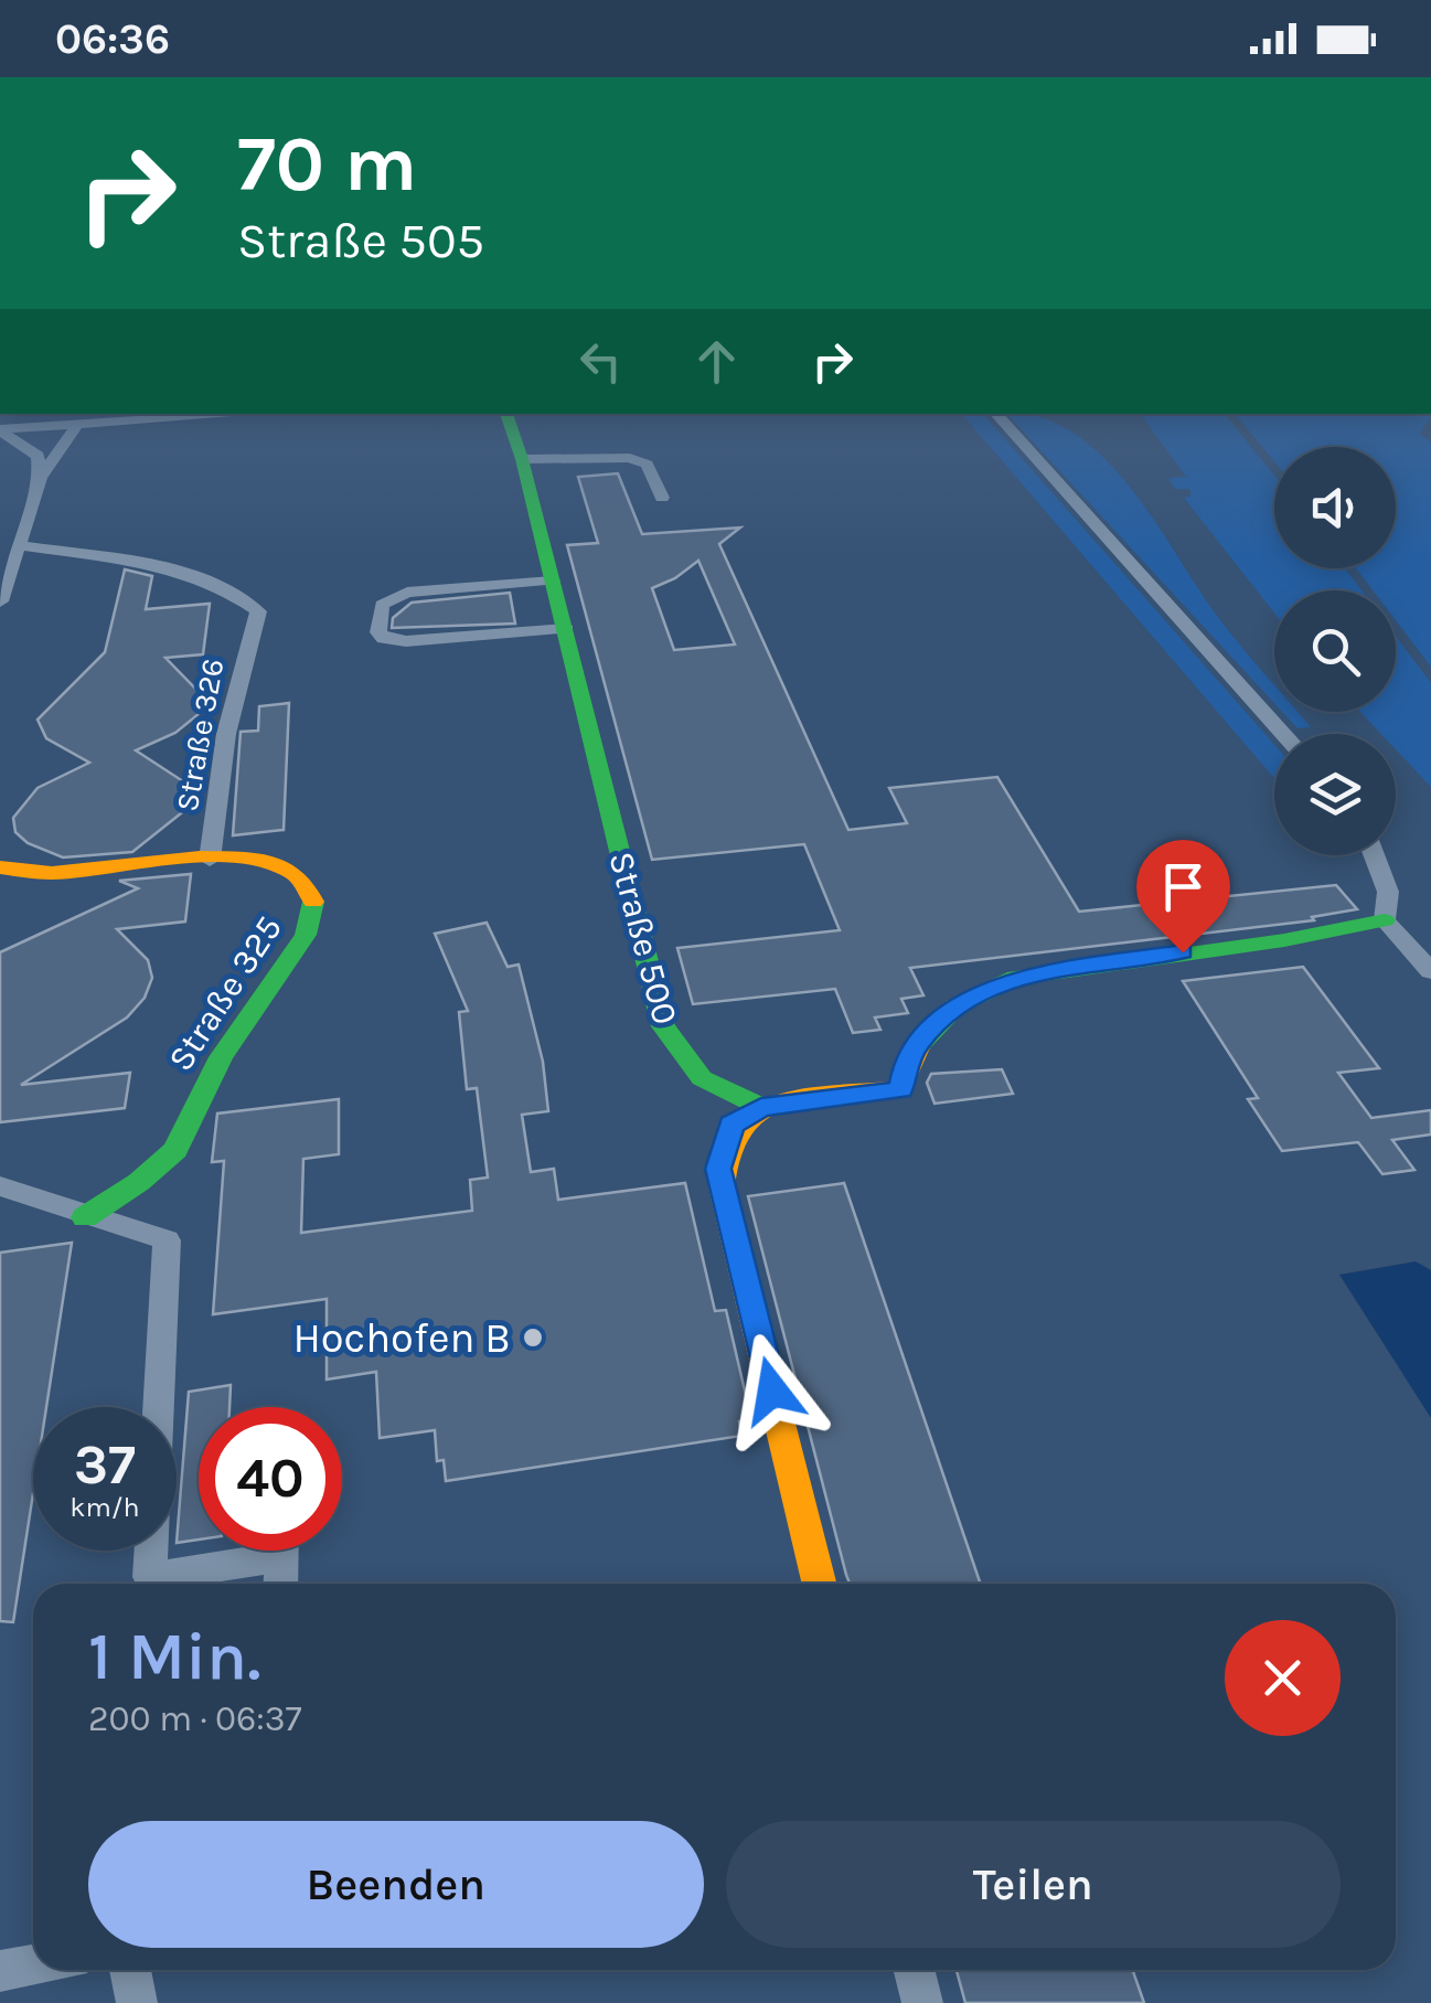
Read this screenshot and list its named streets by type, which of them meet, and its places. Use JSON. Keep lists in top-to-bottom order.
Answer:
{
  "streets": {
    "street": ["Straße 326", "Straße 500", "Straße 325"]
  },
  "crossings": [
    ["Straße 326", "Straße 325"]
  ],
  "places": ["Hochofen B"],
  "page": {
    "status": "06:36",
    "turn": ["70 m", "Straße 505"],
    "speed": "37 km/h",
    "limit": "40",
    "heading": ["1 Min.", "200 m · 06:37"],
    "buttons": ["Beenden", "Teilen"]
  }
}
